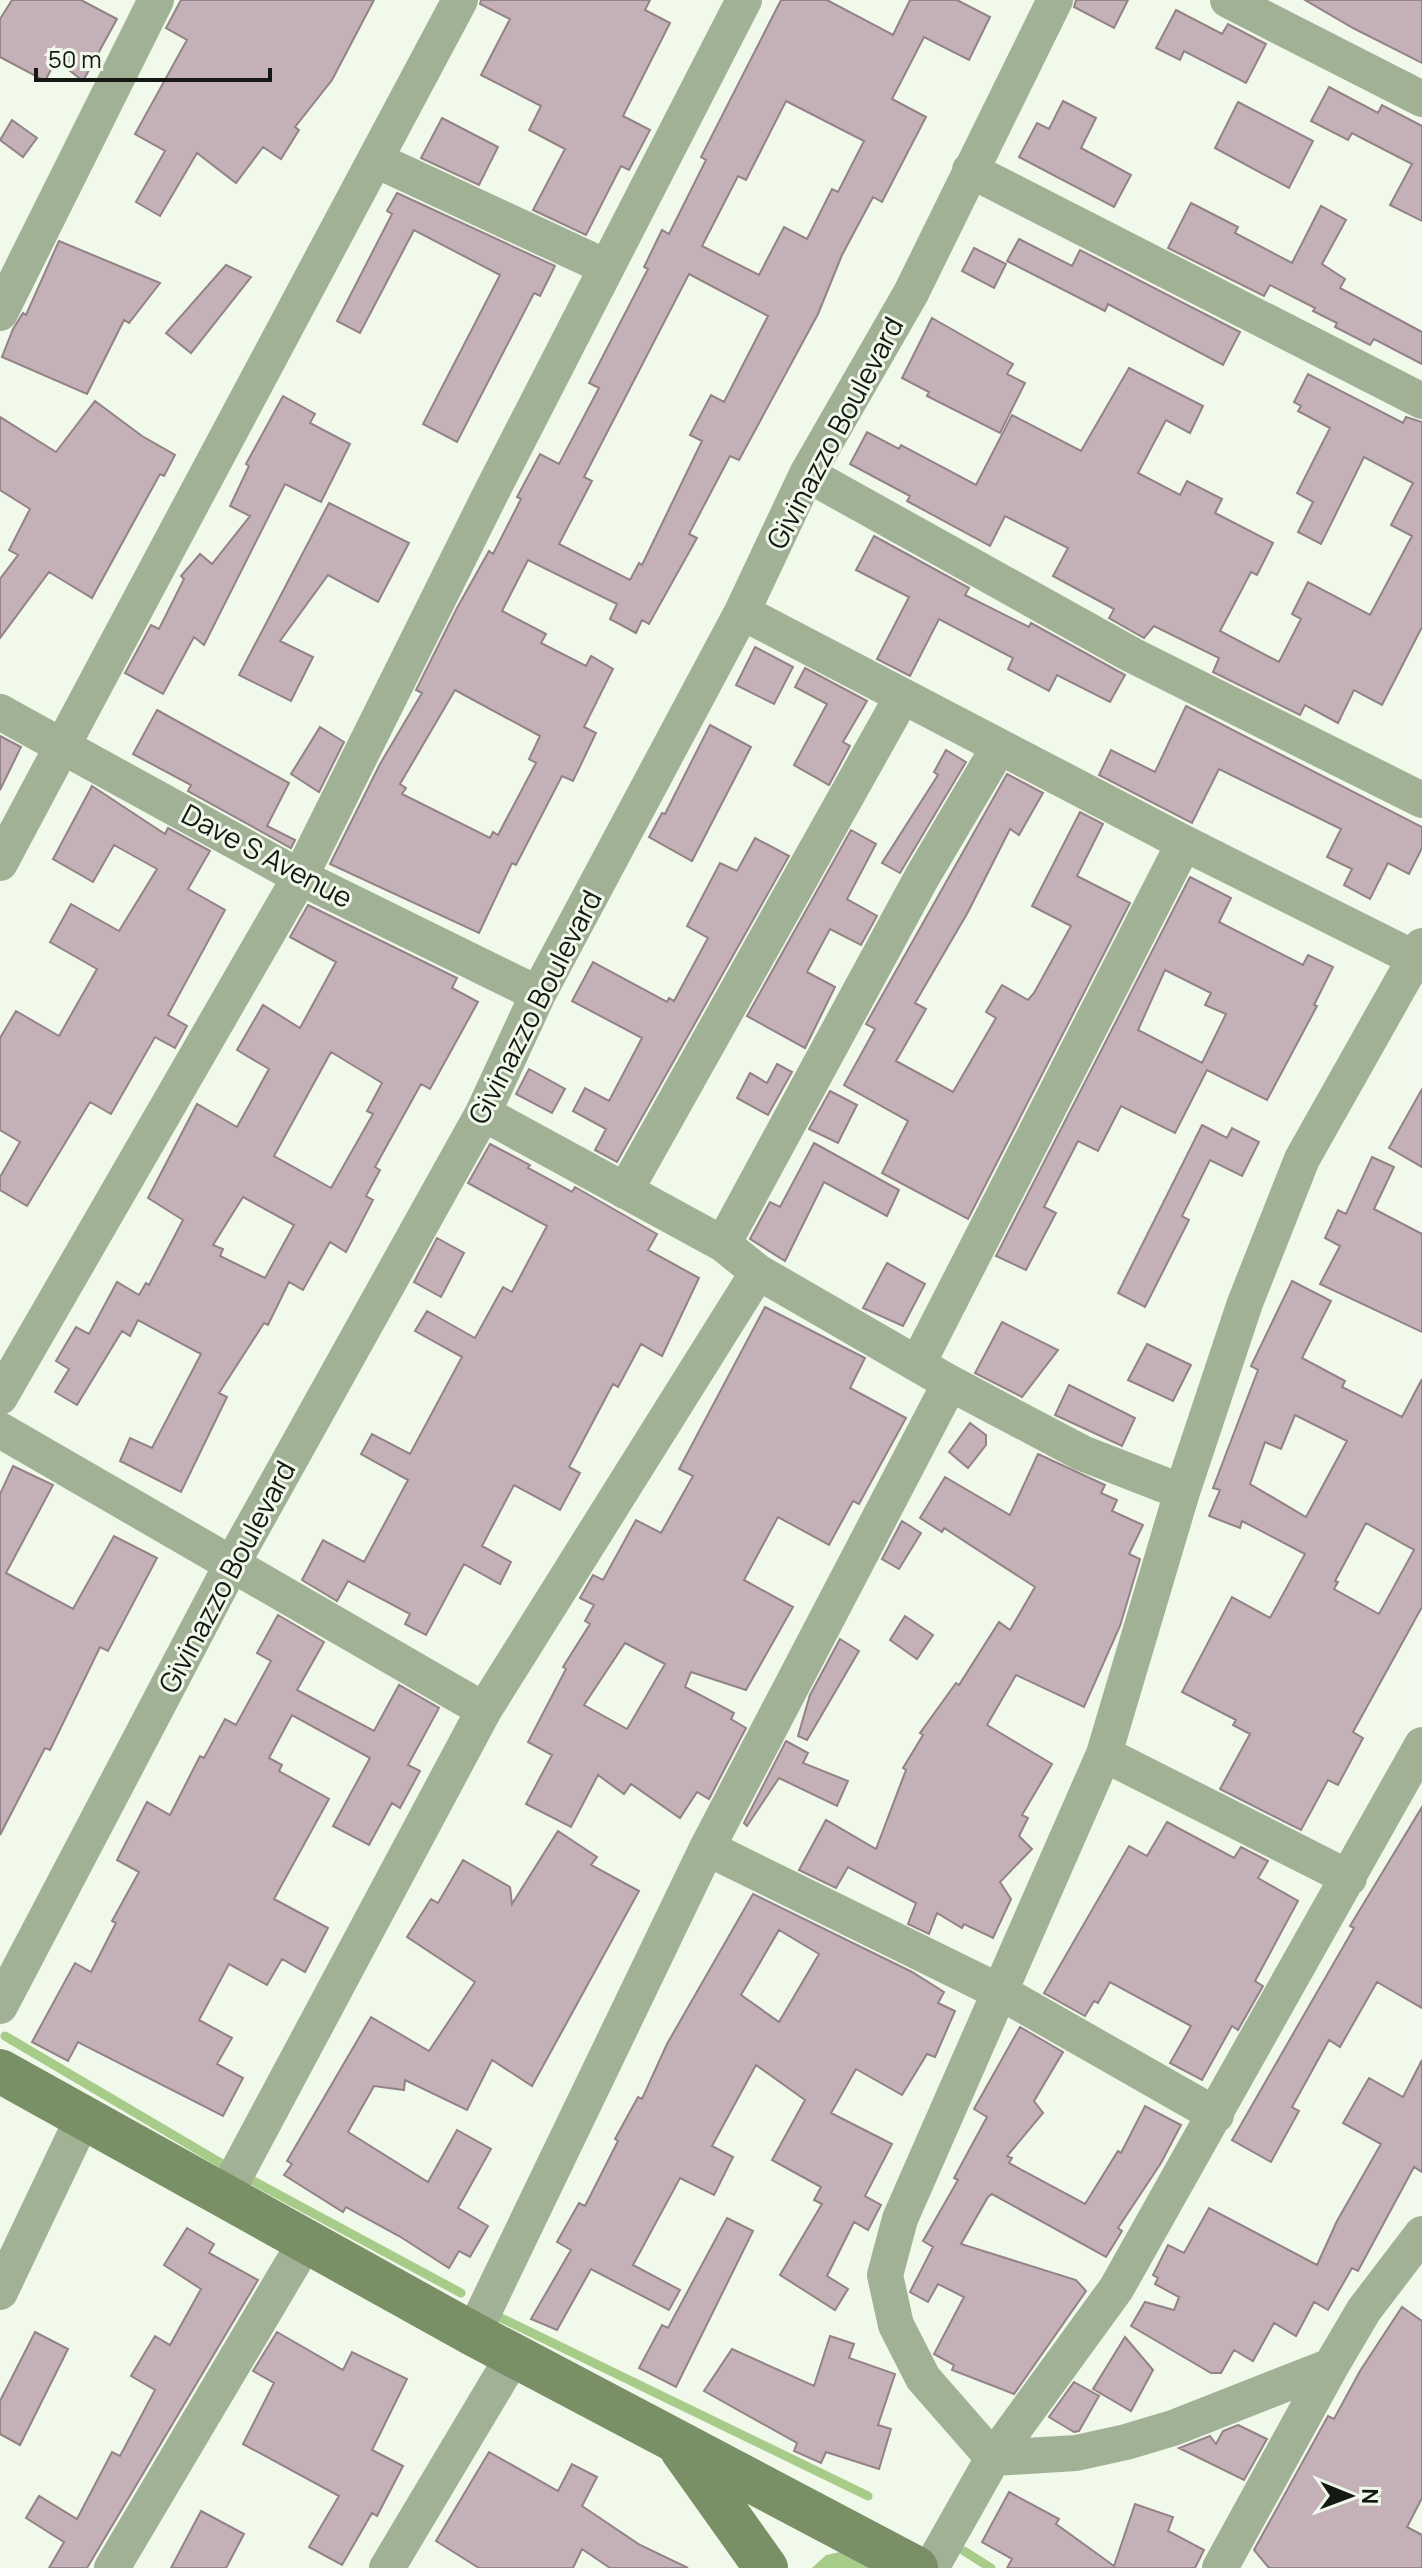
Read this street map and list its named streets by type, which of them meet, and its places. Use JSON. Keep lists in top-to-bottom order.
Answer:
{
  "streets": {
    "street": ["Givinazzo Boulevard", "Dave S Avenue"]
  },
  "crossings": [
    ["Givinazzo Boulevard", "Dave S Avenue"]
  ],
  "scale_bar": "50 m",
  "north": "right"
}
